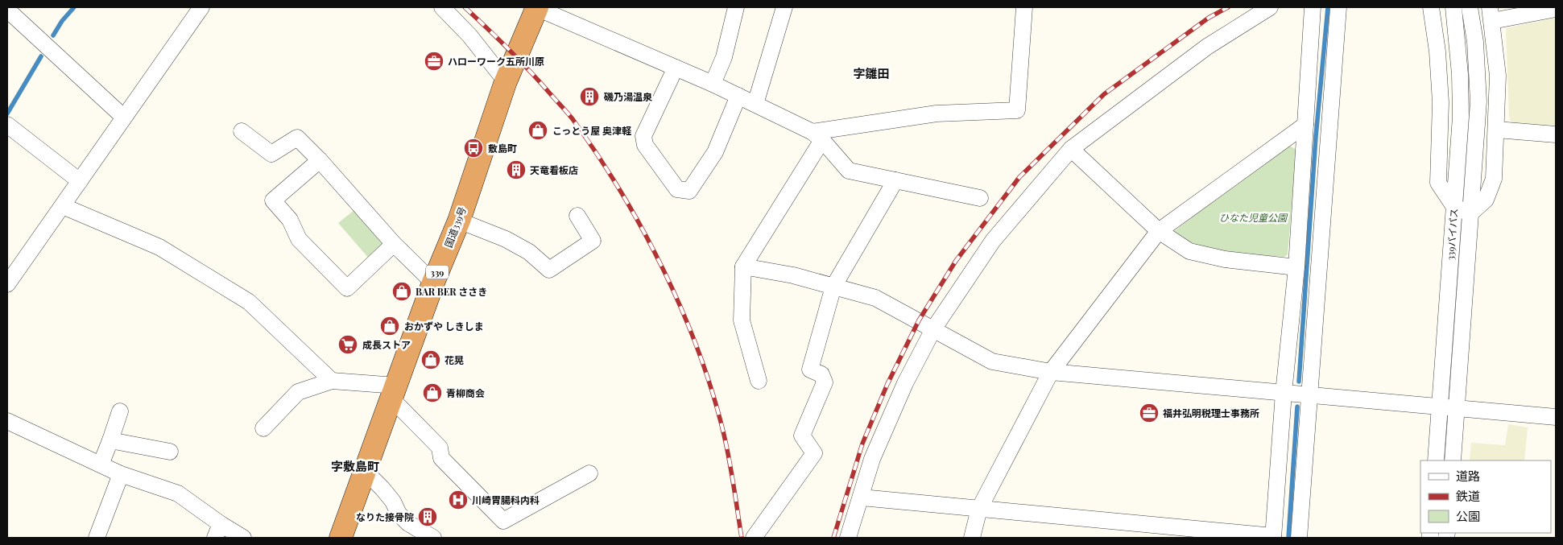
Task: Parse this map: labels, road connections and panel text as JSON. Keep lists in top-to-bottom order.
{
  "streets": {
    "highway": ["国道339号", "339"],
    "street": ["339バイパス"]
  },
  "districts": ["字雛田", "字敷島町"],
  "parks": ["ひなた児童公園"],
  "places": {
    "office": ["ハローワーク五所川原", "福井弘明税理士事務所"],
    "building": ["磯乃湯温泉", "天竜看板店", "なりた接骨院"],
    "shop": [
      "こっとう屋 奥津軽",
      "BAR BER ささき",
      "おかずや しきしま",
      "花晃",
      "青柳商会"
    ],
    "bus stop": ["敷島町"],
    "supermarket": ["成長ストア"],
    "hospital": ["川崎胃腸科内科"]
  },
  "legend": ["道路", "鉄道", "公園"]
}
